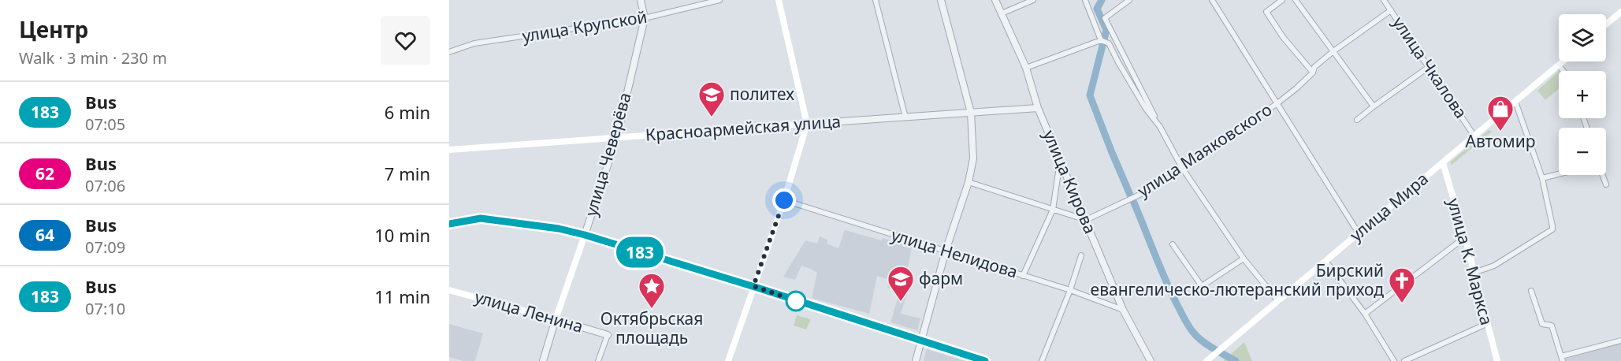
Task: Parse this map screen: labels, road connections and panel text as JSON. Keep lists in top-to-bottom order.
{
  "streets": {
    "main road": [
      "Красноармейская улица",
      "улица Чеверёва",
      "улица Мира",
      "улица К. Маркса",
      "улица Ленина"
    ],
    "street": [
      "улица Крупской",
      "улица Чкалова",
      "улица Маяковского",
      "улица Кирова",
      "улица Нелидова"
    ]
  },
  "crossings": [
    ["улица Крупской", "улица Чеверёва"],
    ["улица Чкалова", "улица Маяковского"],
    ["улица Чкалова", "улица Мира"],
    ["Красноармейская улица", "улица Чеверёва"],
    ["Красноармейская улица", "улица Кирова"],
    ["улица Маяковского", "улица Кирова"],
    ["улица Чеверёва", "улица Ленина"],
    ["улица Кирова", "улица Нелидова"],
    ["улица Мира", "улица К. Маркса"]
  ],
  "places": {
    "school or university": ["политех", "фарм"],
    "shop": ["Автомир"],
    "church": ["Бирский евангелическо-лютеранский приход"],
    "place": ["Октябрьская площадь"]
  },
  "lines": ["bus line 183"],
  "page": {
    "heading": ["Центр", "Walk · 3 min · 230 m"],
    "on_map": "183",
    "map_buttons": ["+", "−"],
    "list": [
      {
        "mark": "183",
        "name": "Bus",
        "note": "07:05",
        "value": "6 min"
      },
      {
        "mark": "62",
        "name": "Bus",
        "note": "07:06",
        "value": "7 min"
      },
      {
        "mark": "64",
        "name": "Bus",
        "note": "07:09",
        "value": "10 min"
      },
      {
        "mark": "183",
        "name": "Bus",
        "note": "07:10",
        "value": "11 min"
      }
    ]
  }
}
